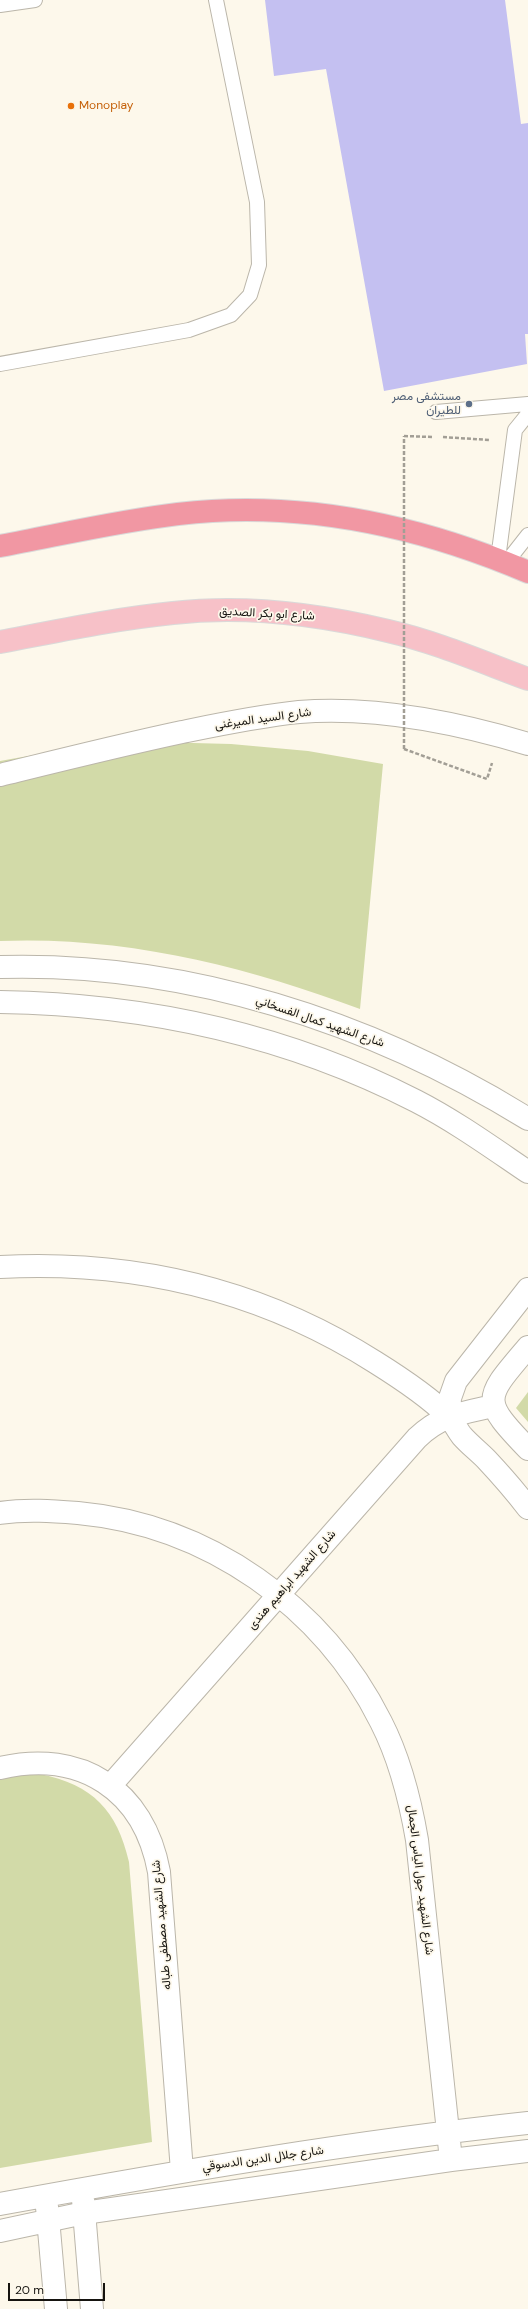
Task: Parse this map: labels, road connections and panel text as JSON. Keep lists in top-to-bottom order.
{
  "streets": {
    "main road": ["شارع ابو بكر الصديق"],
    "street": [
      "شارع السيد الميرغنى",
      "شارع الشهيد كمال الفسخاني",
      "شارع الشهيد ابراهيم هندى",
      "شارع الشهيد جول الياس الجمال",
      "شارع الشهيد مصطفى طباله",
      "شارع جلال الدين الدسوقي"
    ]
  },
  "crossings": [
    ["شارع الشهيد ابراهيم هندى", "شارع الشهيد جول الياس الجمال"],
    ["شارع الشهيد ابراهيم هندى", "شارع الشهيد مصطفى طباله"],
    ["شارع الشهيد جول الياس الجمال", "شارع جلال الدين الدسوقي"],
    ["شارع الشهيد مصطفى طباله", "شارع جلال الدين الدسوقي"]
  ],
  "places": ["Monoplay", "مستشفى مصر للطيران"],
  "scale_bar": "20 m"
}
